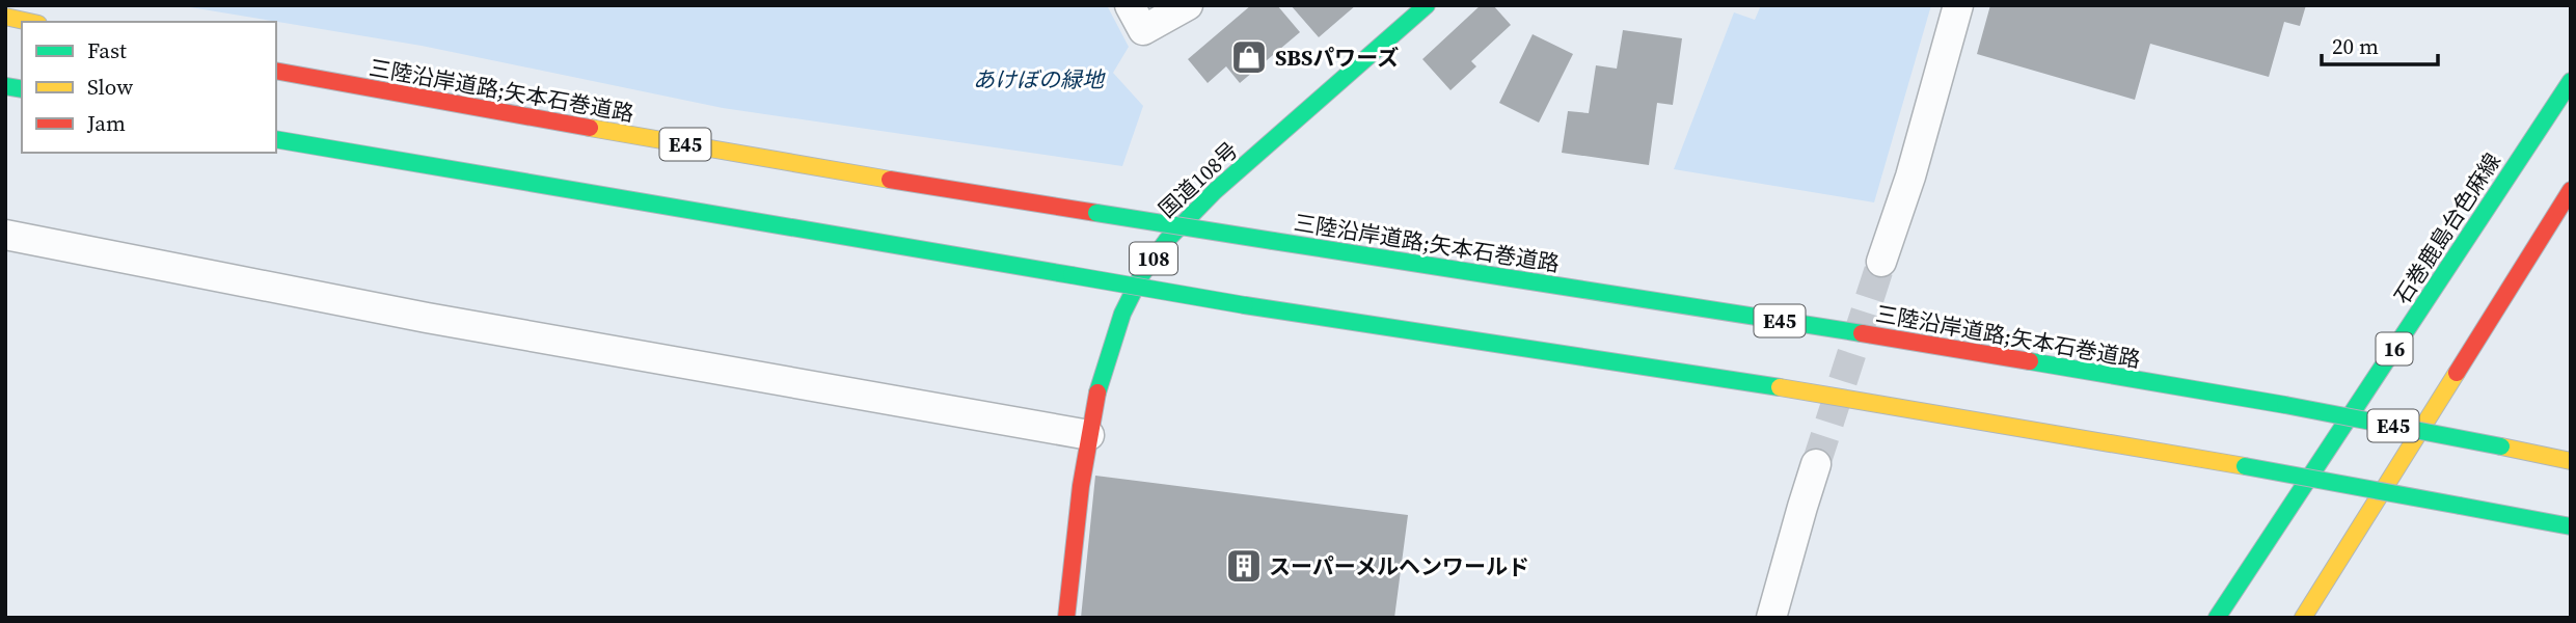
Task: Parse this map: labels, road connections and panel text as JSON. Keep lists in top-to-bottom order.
{
  "streets": {
    "main road": [
      "三陸沿岸道路;矢本石巻道路",
      "E45",
      "国道108号",
      "石巻鹿島台色麻線",
      "108",
      "16"
    ]
  },
  "parks": ["あけぼの緑地"],
  "places": {
    "shop": ["SBSパワーズ"],
    "building": ["スーパーメルヘンワールド"]
  },
  "legend": ["Fast", "Slow", "Jam"],
  "scale_bar": "20 m"
}
